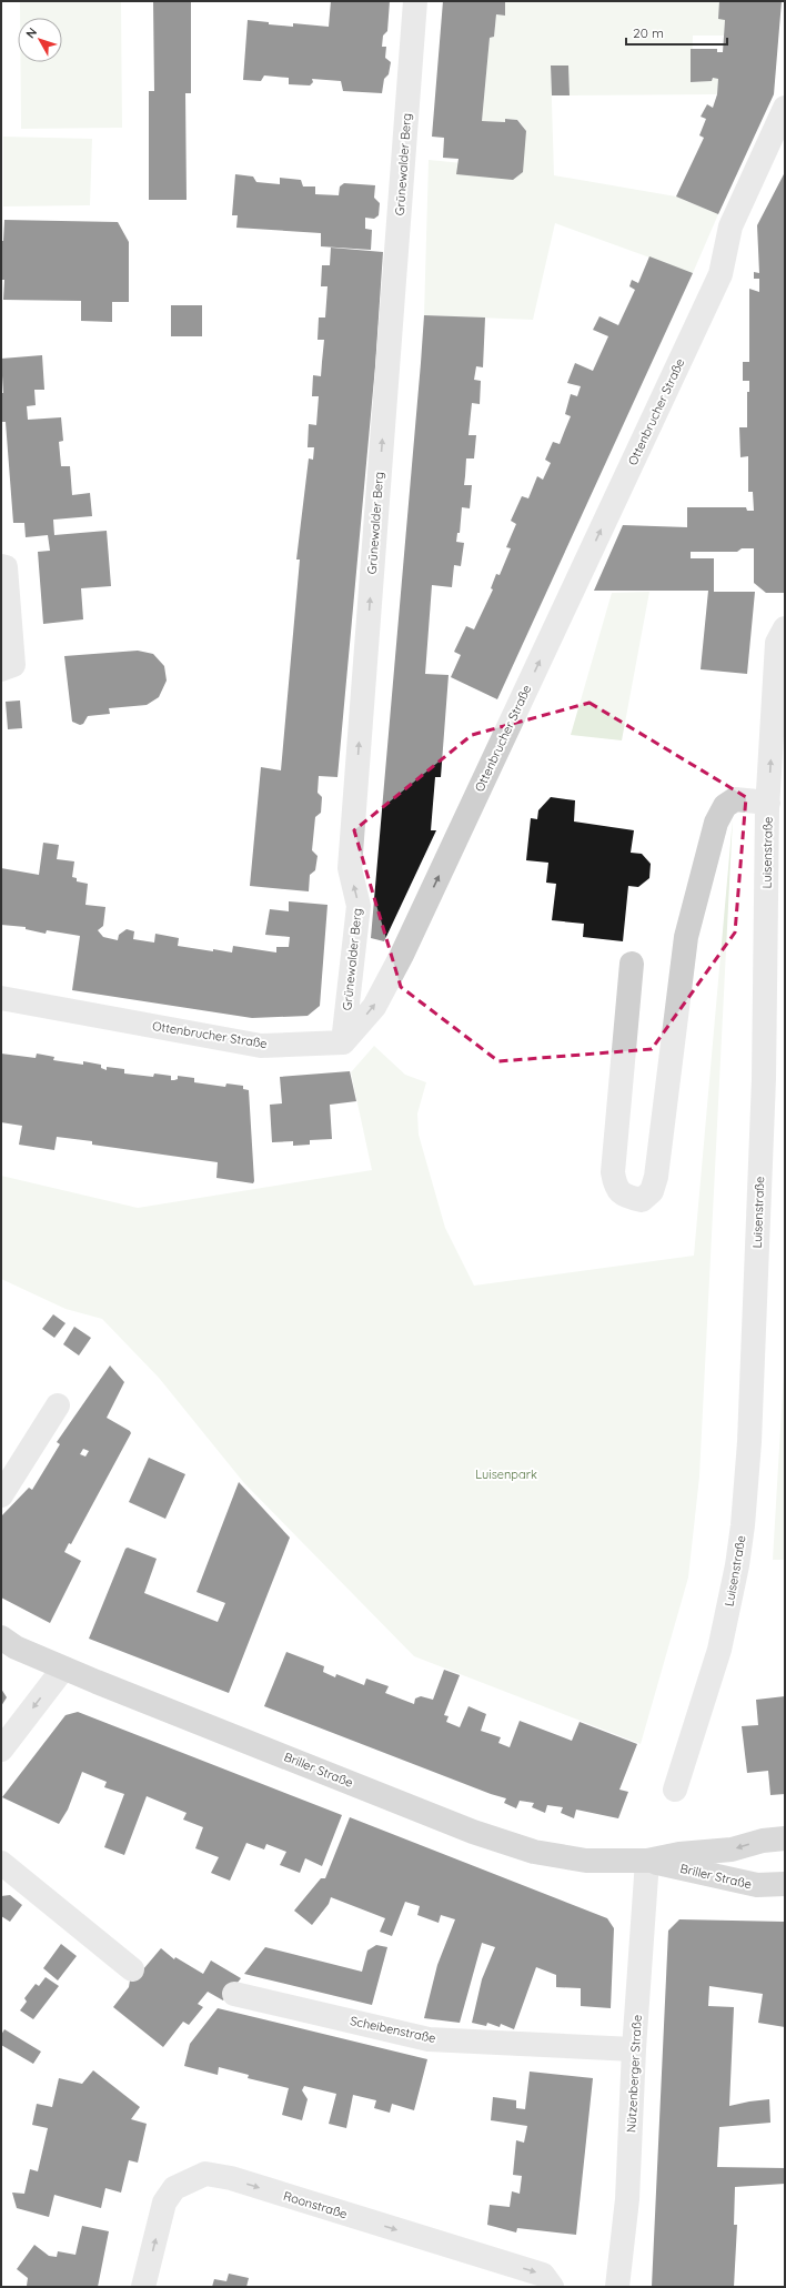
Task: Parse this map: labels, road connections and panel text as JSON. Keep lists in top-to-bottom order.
{
  "streets": {
    "main road": ["Briller Straße"],
    "street": [
      "Grünewalder Berg",
      "Ottenbrucher Straße",
      "Luisenstraße",
      "Scheibenstraße",
      "Nützenberger Straße",
      "Roonstraße"
    ]
  },
  "crossings": [
    ["Grünewalder Berg", "Ottenbrucher Straße"],
    ["Briller Straße", "Nützenberger Straße"],
    ["Scheibenstraße", "Nützenberger Straße"]
  ],
  "one_way": ["Grünewalder Berg", "Ottenbrucher Straße", "Roonstraße"],
  "parks": ["Luisenpark"],
  "scale_bar": "20 m",
  "north": "top left"
}
